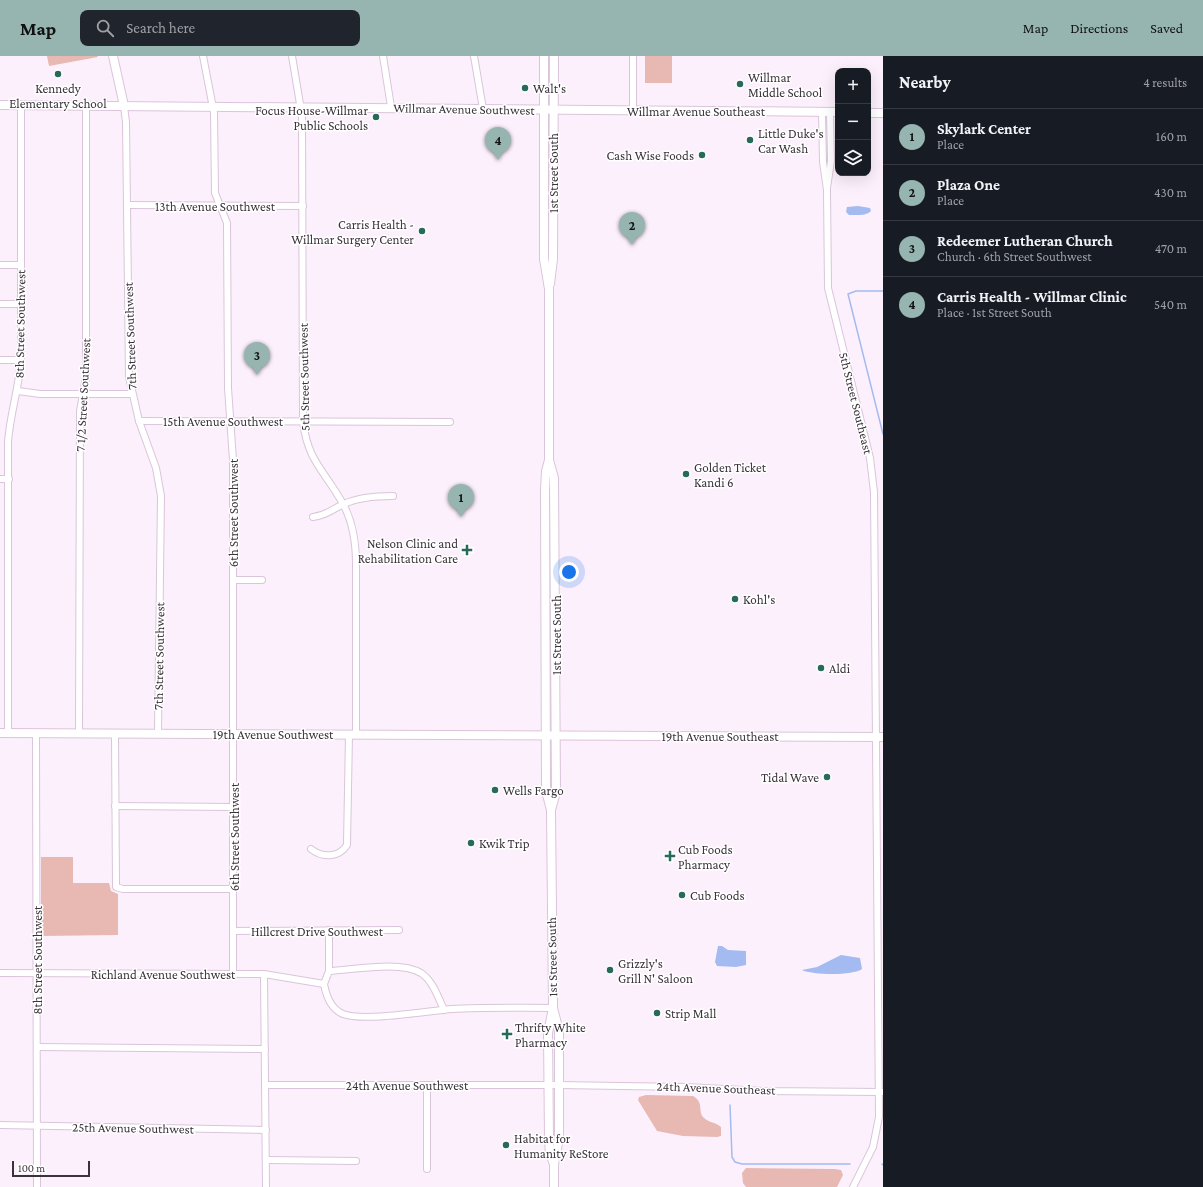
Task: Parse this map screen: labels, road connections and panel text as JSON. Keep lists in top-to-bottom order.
{
  "streets": {
    "main road": [
      "Willmar Avenue Southwest",
      "Willmar Avenue Southeast",
      "1st Street South",
      "7th Street Southwest",
      "19th Avenue Southwest",
      "19th Avenue Southeast"
    ],
    "street": [
      "13th Avenue Southwest",
      "8th Street Southwest",
      "5th Street Southwest",
      "7 1/2 Street Southwest",
      "5th Street Southeast",
      "15th Avenue Southwest",
      "6th Street Southwest",
      "Hillcrest Drive Southwest",
      "Richland Avenue Southwest",
      "24th Avenue Southwest",
      "24th Avenue Southeast",
      "25th Avenue Southwest"
    ]
  },
  "crossings": [
    ["Willmar Avenue Southwest", "Willmar Avenue Southeast"],
    ["Willmar Avenue Southwest", "1st Street South"],
    ["Willmar Avenue Southwest", "8th Street Southwest"],
    ["Willmar Avenue Southwest", "7th Street Southwest"],
    ["Willmar Avenue Southwest", "5th Street Southwest"],
    ["Willmar Avenue Southwest", "7 1/2 Street Southwest"],
    ["Willmar Avenue Southwest", "6th Street Southwest"],
    ["Willmar Avenue Southeast", "1st Street South"],
    ["Willmar Avenue Southeast", "5th Street Southeast"],
    ["1st Street South", "19th Avenue Southwest"],
    ["1st Street South", "19th Avenue Southeast"],
    ["1st Street South", "24th Avenue Southwest"],
    ["1st Street South", "24th Avenue Southeast"],
    ["13th Avenue Southwest", "7th Street Southwest"],
    ["13th Avenue Southwest", "5th Street Southwest"],
    ["13th Avenue Southwest", "6th Street Southwest"],
    ["8th Street Southwest", "19th Avenue Southwest"],
    ["8th Street Southwest", "Richland Avenue Southwest"],
    ["8th Street Southwest", "25th Avenue Southwest"],
    ["7th Street Southwest", "15th Avenue Southwest"],
    ["7th Street Southwest", "19th Avenue Southwest"],
    ["5th Street Southwest", "15th Avenue Southwest"],
    ["5th Street Southwest", "19th Avenue Southwest"],
    ["7 1/2 Street Southwest", "19th Avenue Southwest"],
    ["5th Street Southeast", "19th Avenue Southeast"],
    ["5th Street Southeast", "24th Avenue Southeast"],
    ["15th Avenue Southwest", "6th Street Southwest"],
    ["6th Street Southwest", "19th Avenue Southwest"],
    ["6th Street Southwest", "Hillcrest Drive Southwest"],
    ["6th Street Southwest", "Richland Avenue Southwest"],
    ["19th Avenue Southwest", "19th Avenue Southeast"],
    ["24th Avenue Southwest", "24th Avenue Southeast"]
  ],
  "places": {
    "other": [
      "Kennedy Elementary School",
      "Willmar Middle School",
      "Walt's",
      "Focus House-Willmar Public Schools",
      "Little Duke's Car Wash",
      "Cash Wise Foods",
      "Carris Health - Willmar Surgery Center",
      "Golden Ticket Kandi 6",
      "Kohl's",
      "Aldi",
      "Tidal Wave",
      "Wells Fargo",
      "Kwik Trip",
      "Cub Foods",
      "Grizzly's Grill N' Saloon",
      "Strip Mall",
      "Habitat for Humanity ReStore"
    ],
    "health": ["Nelson Clinic and Rehabilitation Care", "Cub Foods Pharmacy", "Thrifty White Pharmacy"]
  },
  "scale_bar": "100 m",
  "page": {
    "header": "Map",
    "search": "Search here",
    "nav": ["Map", "Directions", "Saved"],
    "heading": ["Nearby", "4 results"],
    "map_buttons": ["+", "−"],
    "list": [
      {
        "mark": "1",
        "name": "Skylark Center",
        "note": "Place",
        "value": "160 m"
      },
      {
        "mark": "2",
        "name": "Plaza One",
        "note": "Place",
        "value": "430 m"
      },
      {
        "mark": "3",
        "name": "Redeemer Lutheran Church",
        "note": "Church · 6th Street Southwest",
        "value": "470 m"
      },
      {
        "mark": "4",
        "name": "Carris Health - Willmar Clinic",
        "note": "Place · 1st Street South",
        "value": "540 m"
      }
    ],
    "pins": [
      "4",
      "2",
      "3",
      "1"
    ],
    "scale": "100 m"
  }
}
